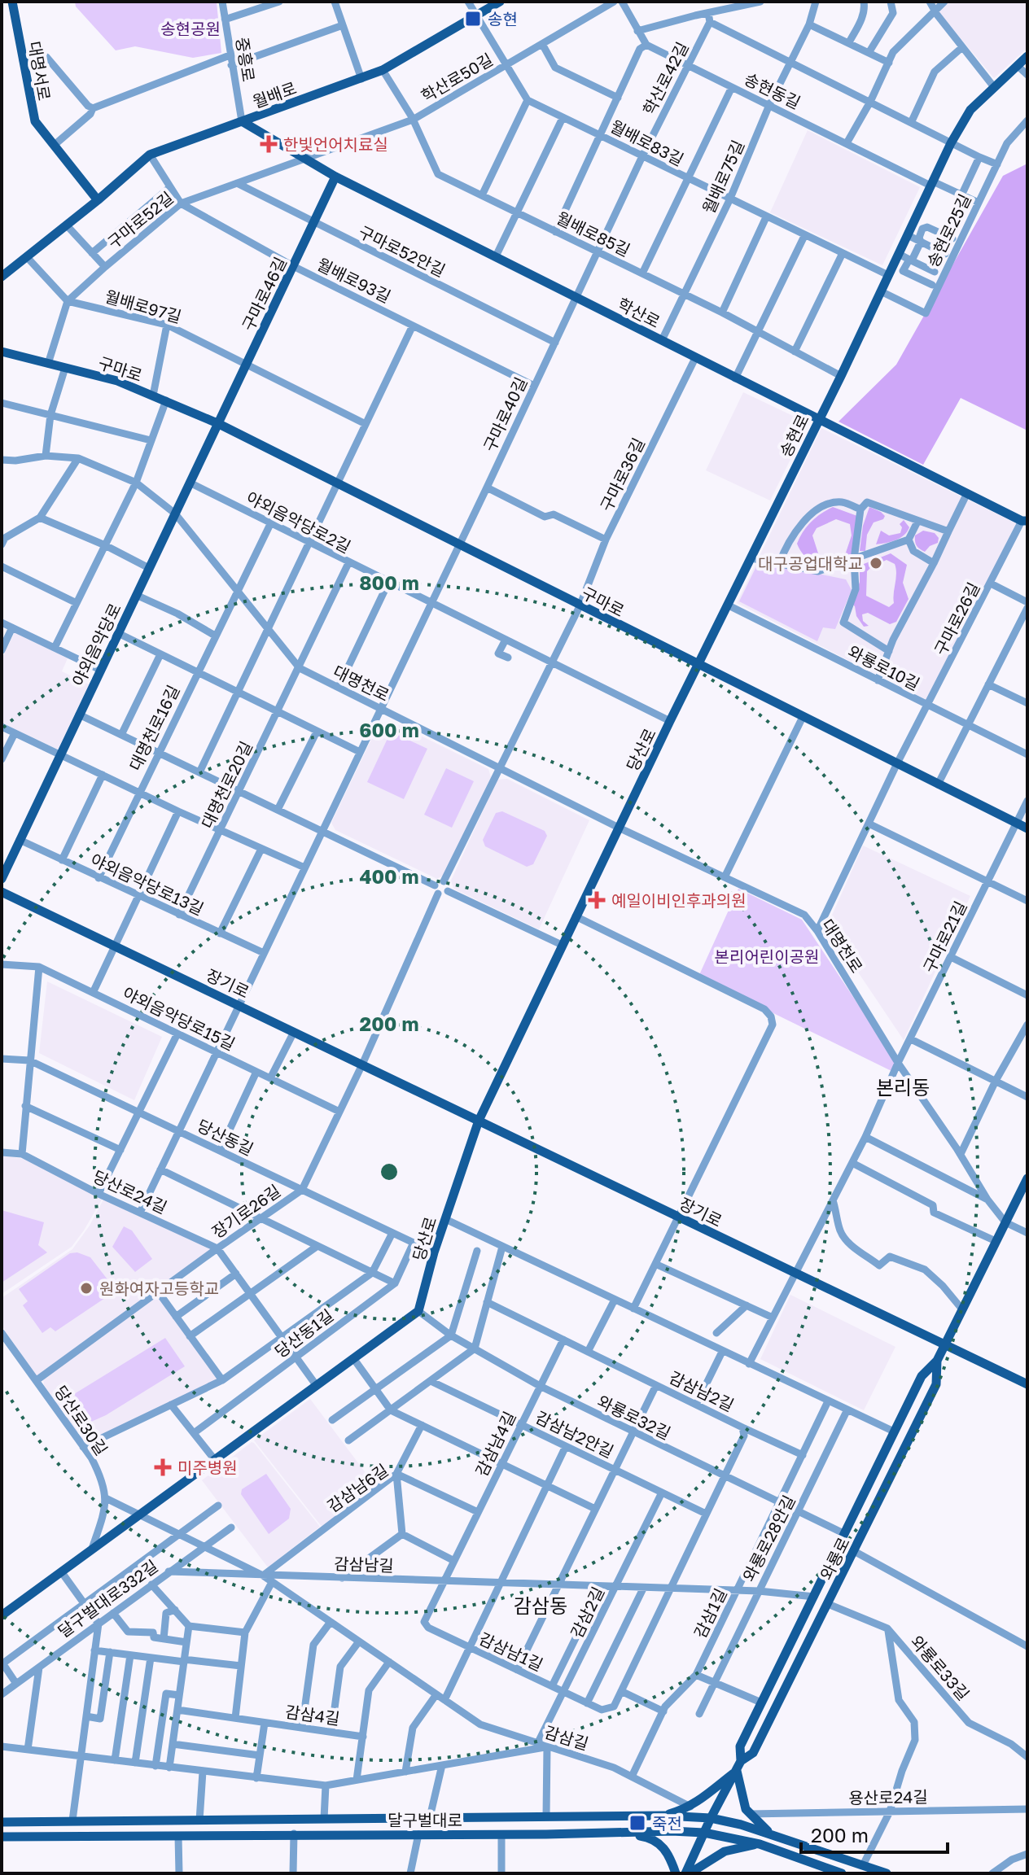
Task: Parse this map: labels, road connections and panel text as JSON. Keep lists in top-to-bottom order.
{
  "streets": {
    "main road": [
      "대명서로",
      "월배로",
      "구마로46길",
      "학산로",
      "구마로",
      "송현로",
      "야외음악당로",
      "당산로",
      "장기로",
      "와룡로",
      "달구벌대로"
    ],
    "street": [
      "중흥로",
      "학산로50길",
      "학산로42길",
      "송현동길",
      "월배로83길",
      "월배로75길",
      "구마로52길",
      "송현로25길",
      "월배로85길",
      "구마로52안길",
      "월배로93길",
      "월배로97길",
      "구마로40길",
      "구마로36길",
      "야외음악당로2길",
      "구마로26길",
      "와룡로10길",
      "대명천로",
      "대명천로16길",
      "대명천로20길",
      "야외음악당로13길",
      "구마로21길",
      "야외음악당로15길",
      "당산동길",
      "당산로24길",
      "장기로26길",
      "당산동1길",
      "감삼남2길",
      "와룡로32길",
      "당산로30길",
      "감삼남2안길",
      "감삼남4길",
      "감삼남6길",
      "와룡로28안길",
      "감삼남길",
      "달구벌대로332길",
      "감삼2길",
      "감삼1길",
      "감삼남1길",
      "와룡로33길",
      "감삼4길",
      "감삼길",
      "용산로24길"
    ]
  },
  "crossings": [
    ["중흥로", "월배로"],
    ["중흥로", "학산로"],
    ["대명서로", "월배로"],
    ["학산로50길", "구마로52길"],
    ["학산로50길", "월배로85길"],
    ["학산로50길", "학산로"],
    ["학산로42길", "송현동길"],
    ["학산로42길", "월배로83길"],
    ["학산로42길", "월배로85길"],
    ["학산로42길", "학산로"],
    ["학산로42길", "구마로40길"],
    ["송현동길", "월배로75길"],
    ["송현동길", "송현로25길"],
    ["송현동길", "송현로"],
    ["월배로", "월배로85길"],
    ["월배로", "월배로93길"],
    ["월배로", "학산로"],
    ["월배로83길", "월배로75길"],
    ["월배로83길", "송현로"],
    ["월배로75길", "월배로85길"],
    ["월배로75길", "학산로"],
    ["구마로52길", "구마로52안길"],
    ["구마로52길", "월배로93길"],
    ["구마로52길", "월배로97길"],
    ["구마로52길", "학산로"],
    ["송현로25길", "송현로"],
    ["월배로85길", "송현로"],
    ["구마로52안길", "구마로46길"],
    ["구마로52안길", "구마로40길"],
    ["월배로93길", "구마로46길"],
    ["월배로93길", "구마로40길"],
    ["구마로46길", "월배로97길"],
    ["구마로46길", "학산로"],
    ["구마로46길", "구마로"],
    ["구마로46길", "야외음악당로"],
    ["학산로", "구마로40길"],
    ["학산로", "송현로"],
    ["학산로", "구마로36길"],
    ["학산로", "구마로26길"],
    ["구마로", "구마로40길"],
    ["구마로", "송현로"],
    ["구마로", "구마로36길"],
    ["구마로", "구마로26길"],
    ["구마로", "야외음악당로"],
    ["구마로", "당산로"],
    ["구마로", "구마로21길"],
    ["구마로40길", "야외음악당로2길"],
    ["구마로40길", "대명천로"],
    ["구마로40길", "야외음악당로13길"],
    ["구마로40길", "장기로"],
    ["구마로40길", "야외음악당로15길"],
    ["구마로40길", "당산동길"],
    ["구마로40길", "당산로24길"],
    ["송현로", "와룡로10길"],
    ["송현로", "당산로"],
    ["구마로36길", "야외음악당로2길"],
    ["구마로36길", "대명천로"],
    ["야외음악당로2길", "야외음악당로"],
    ["야외음악당로2길", "당산로"],
    ["야외음악당로2길", "대명천로20길"],
    ["구마로26길", "와룡로10길"],
    ["구마로26길", "대명천로"],
    ["야외음악당로", "대명천로"],
    ["야외음악당로", "야외음악당로13길"],
    ["대명천로", "대명천로16길"],
    ["대명천로", "당산로"],
    ["대명천로", "대명천로20길"],
    ["대명천로", "구마로21길"],
    ["대명천로", "와룡로"],
    ["대명천로16길", "야외음악당로13길"],
    ["당산로", "장기로"],
    ["당산로", "당산동길"],
    ["당산로", "와룡로32길"],
    ["대명천로20길", "야외음악당로13길"],
    ["구마로21길", "장기로"],
    ["장기로", "장기로26길"],
    ["장기로", "와룡로"],
    ["야외음악당로15길", "장기로26길"],
    ["당산동길", "장기로26길"],
    ["당산동길", "당산동1길"],
    ["당산로24길", "장기로26길"],
    ["당산로24길", "당산동1길"],
    ["장기로26길", "당산로30길"],
    ["감삼남2길", "와룡로32길"],
    ["감삼남2길", "감삼남2안길"],
    ["감삼남2길", "감삼남4길"],
    ["감삼남2길", "감삼남길"],
    ["감삼남2길", "감삼남1길"],
    ["와룡로32길", "감삼남4길"],
    ["와룡로32길", "와룡로28안길"],
    ["와룡로32길", "와룡로"],
    ["와룡로32길", "감삼1길"],
    ["감삼남2안길", "감삼남4길"],
    ["감삼남2안길", "감삼2길"],
    ["감삼남4길", "감삼남6길"],
    ["감삼남4길", "감삼남길"],
    ["감삼남4길", "감삼남1길"],
    ["감삼남6길", "감삼남길"],
    ["감삼남6길", "감삼길"],
    ["와룡로28안길", "감삼남길"],
    ["와룡로", "감삼남길"],
    ["와룡로", "와룡로33길"],
    ["와룡로", "달구벌대로"],
    ["감삼남길", "달구벌대로332길"],
    ["감삼남길", "감삼2길"],
    ["감삼남길", "감삼1길"],
    ["감삼남길", "감삼남1길"],
    ["감삼남길", "감삼길"],
    ["달구벌대로332길", "감삼길"],
    ["감삼2길", "감삼남1길"],
    ["감삼2길", "감삼길"],
    ["감삼1길", "감삼길"]
  ],
  "districts": ["본리동", "감삼동"],
  "parks": ["송현공원", "본리어린이공원"],
  "places": {
    "transit": ["송현", "죽전"],
    "health": ["한빛언어치료실", "예일이비인후과의원", "미주병원"],
    "other": ["대구공업대학교", "원화여자고등학교"]
  },
  "scale_bar": "200 m",
  "rings": [
    "800 m",
    "600 m",
    "400 m",
    "200 m"
  ]
}
